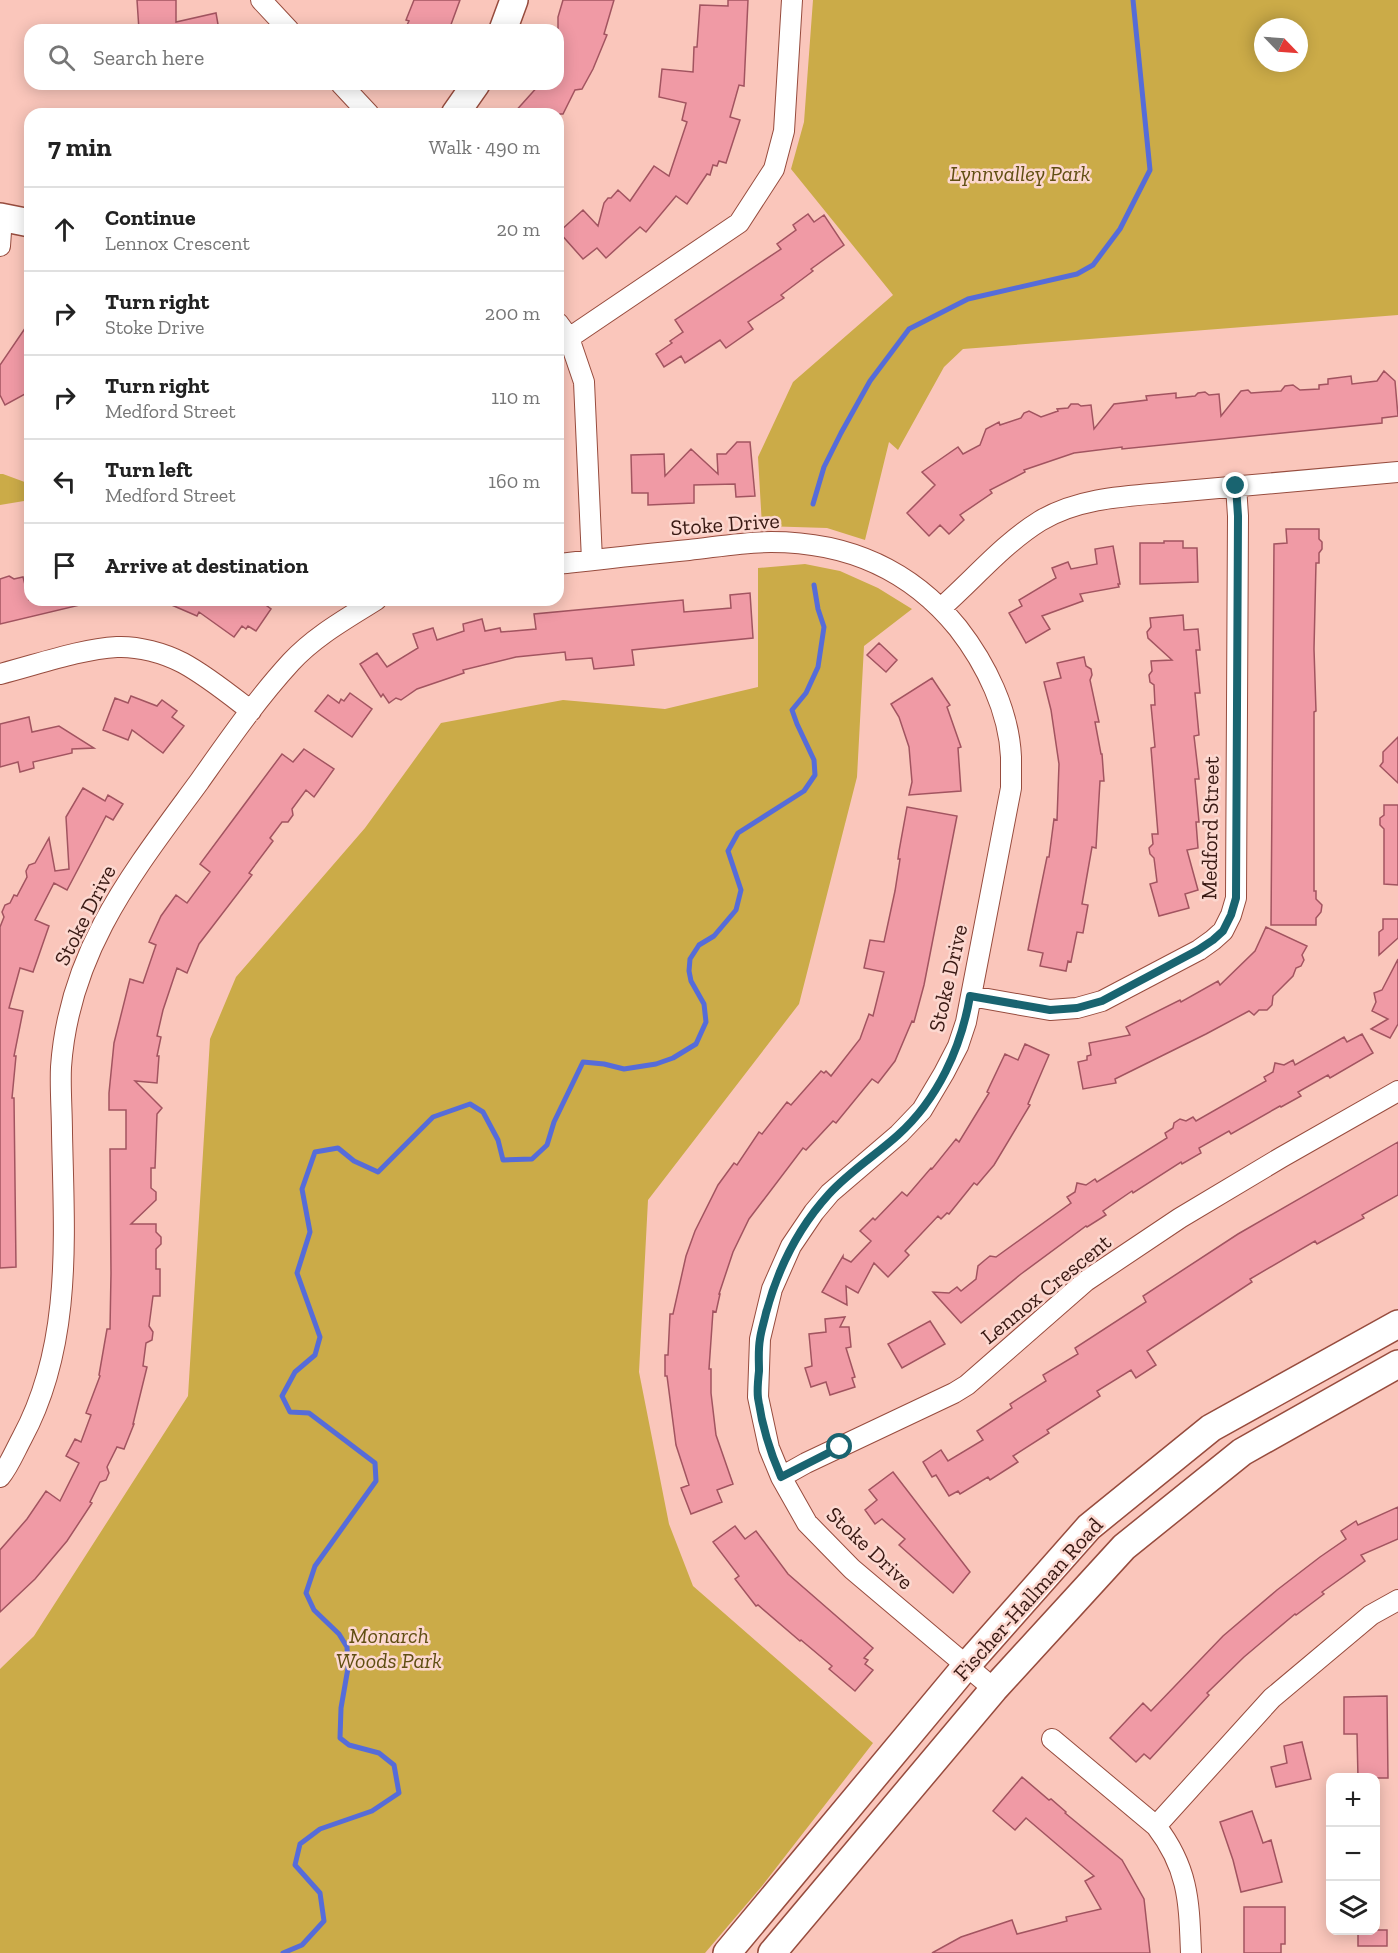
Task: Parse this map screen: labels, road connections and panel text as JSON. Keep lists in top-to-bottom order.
{
  "streets": {
    "main road": ["Fischer-Hallman Road"],
    "street": ["Stoke Drive", "Medford Street", "Lennox Crescent"]
  },
  "crossings": [
    ["Stoke Drive", "Medford Street"],
    ["Stoke Drive", "Lennox Crescent"],
    ["Stoke Drive", "Fischer-Hallman Road"]
  ],
  "parks": ["Lynnvalley Park", "Monarch Woods Park"],
  "north": "bottom right",
  "page": {
    "search": "Search here",
    "heading": ["7 min", "Walk · 490 m"],
    "list": [
      ["Continue", "Lennox Crescent", "20 m"],
      ["Turn right", "Stoke Drive", "200 m"],
      ["Turn right", "Medford Street", "110 m"],
      ["Turn left", "Medford Street", "160 m"],
      "Arrive at destination"
    ],
    "map_buttons": ["+", "−"]
  }
}
